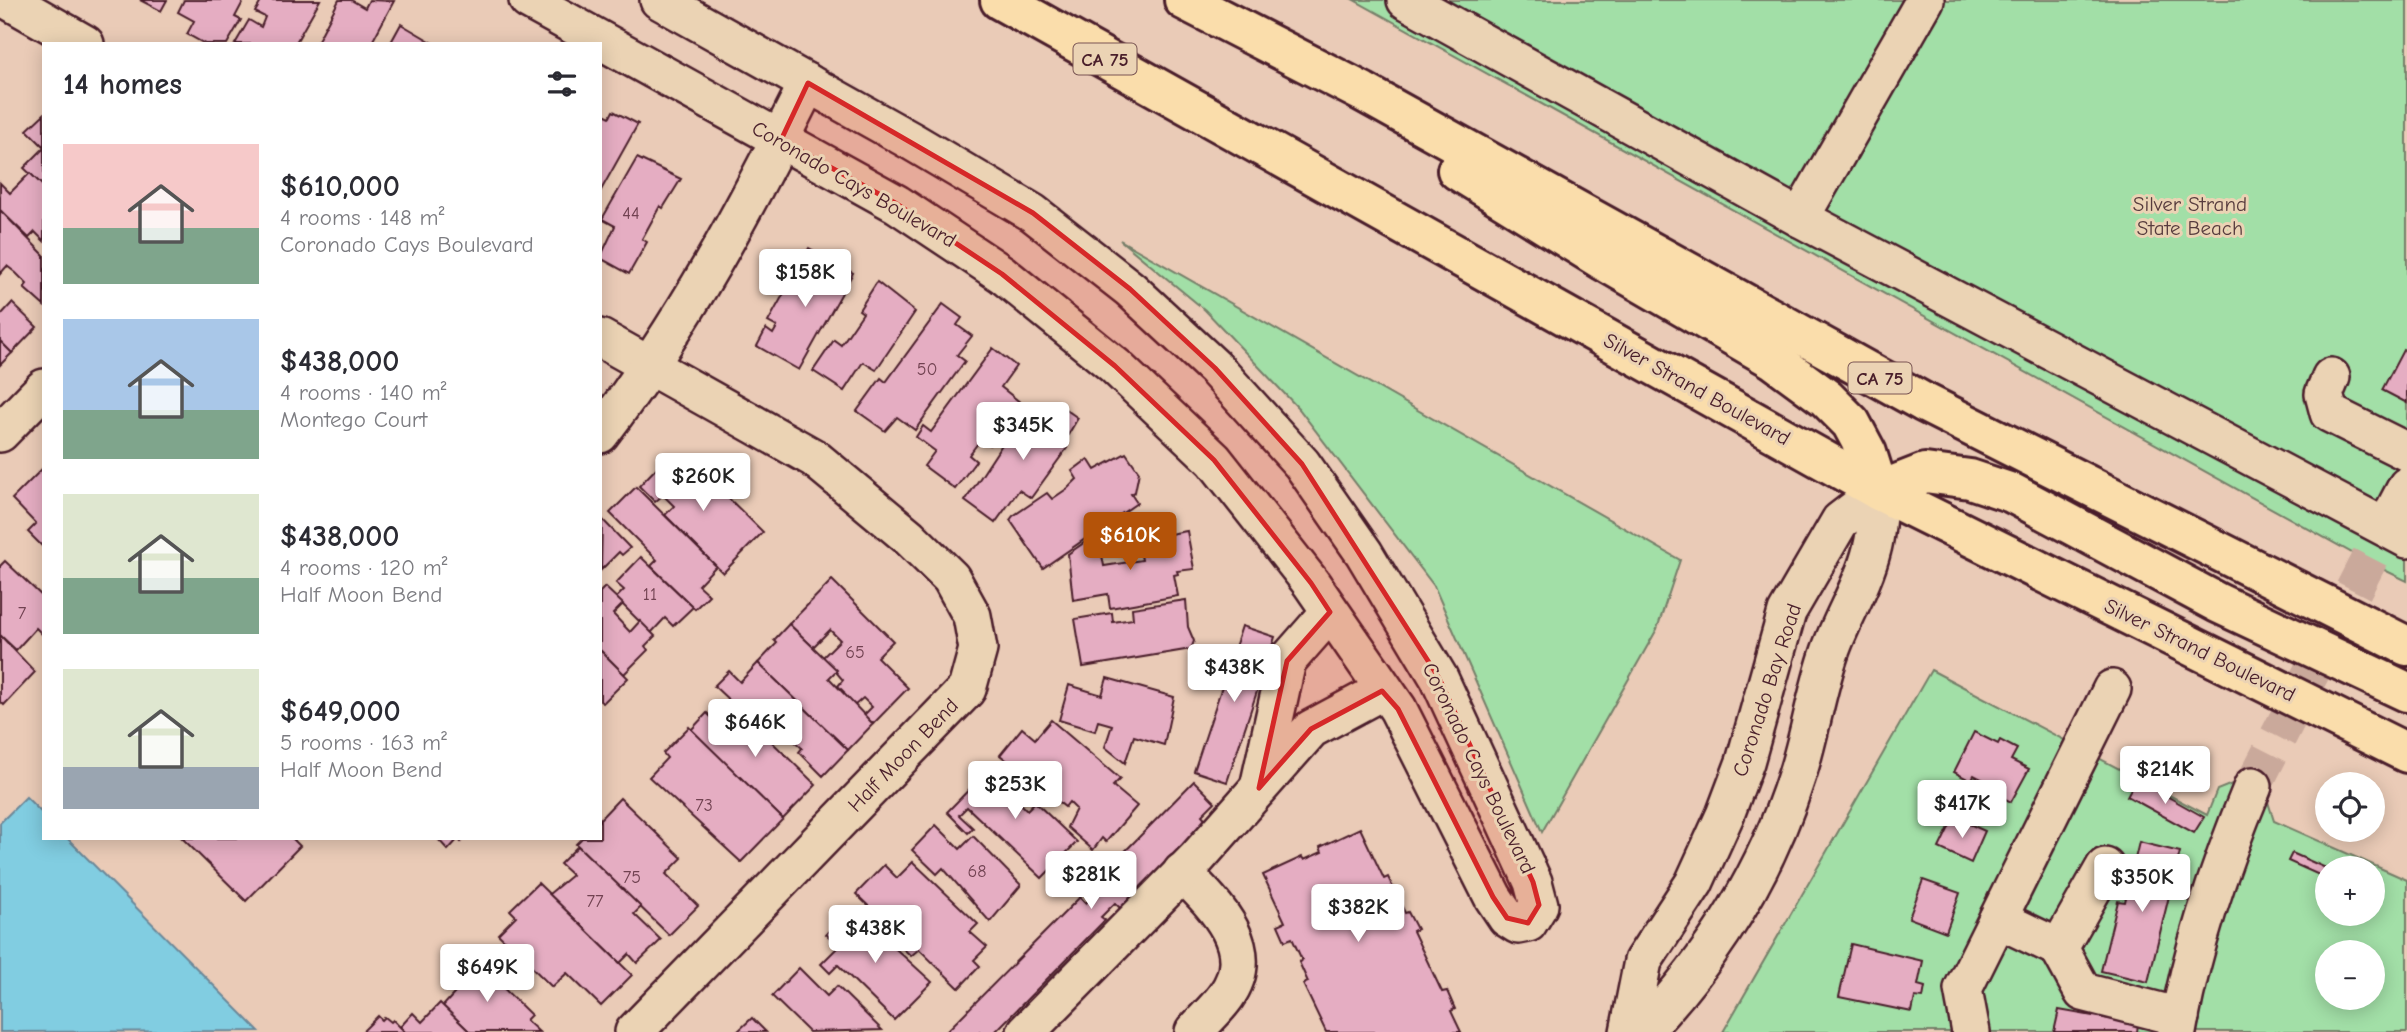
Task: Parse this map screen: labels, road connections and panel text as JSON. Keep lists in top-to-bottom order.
{
  "streets": {
    "highway": ["CA 75", "Silver Strand Boulevard"],
    "street": ["Coronado Cays Boulevard", "Coronado Bay Road", "Half Moon Bend"]
  },
  "crossings": [
    ["Silver Strand Boulevard", "Coronado Bay Road"]
  ],
  "parks": ["Silver Strand State Beach"],
  "house_numbers": [
    "44",
    "50",
    "11",
    "7",
    "65",
    "73",
    "68",
    "75",
    "77"
  ],
  "page": {
    "heading": "14 homes",
    "list": [
      {
        "name": "$610,000",
        "note": "4 rooms · 148 m² · Coronado Cays Boulevard"
      },
      {
        "name": "$438,000",
        "note": "4 rooms · 140 m² · Montego Court"
      },
      {
        "name": "$438,000",
        "note": "4 rooms · 120 m² · Half Moon Bend"
      },
      {
        "name": "$649,000",
        "note": "5 rooms · 163 m² · Half Moon Bend"
      }
    ],
    "price": [
      "$158K",
      "$345K",
      "$260K",
      "$610K",
      "$438K",
      "$646K",
      "$214K",
      "$253K",
      "$417K",
      "$281K",
      "$350K",
      "$382K",
      "$438K",
      "$649K"
    ],
    "map_buttons": ["+", "−"]
  }
}
